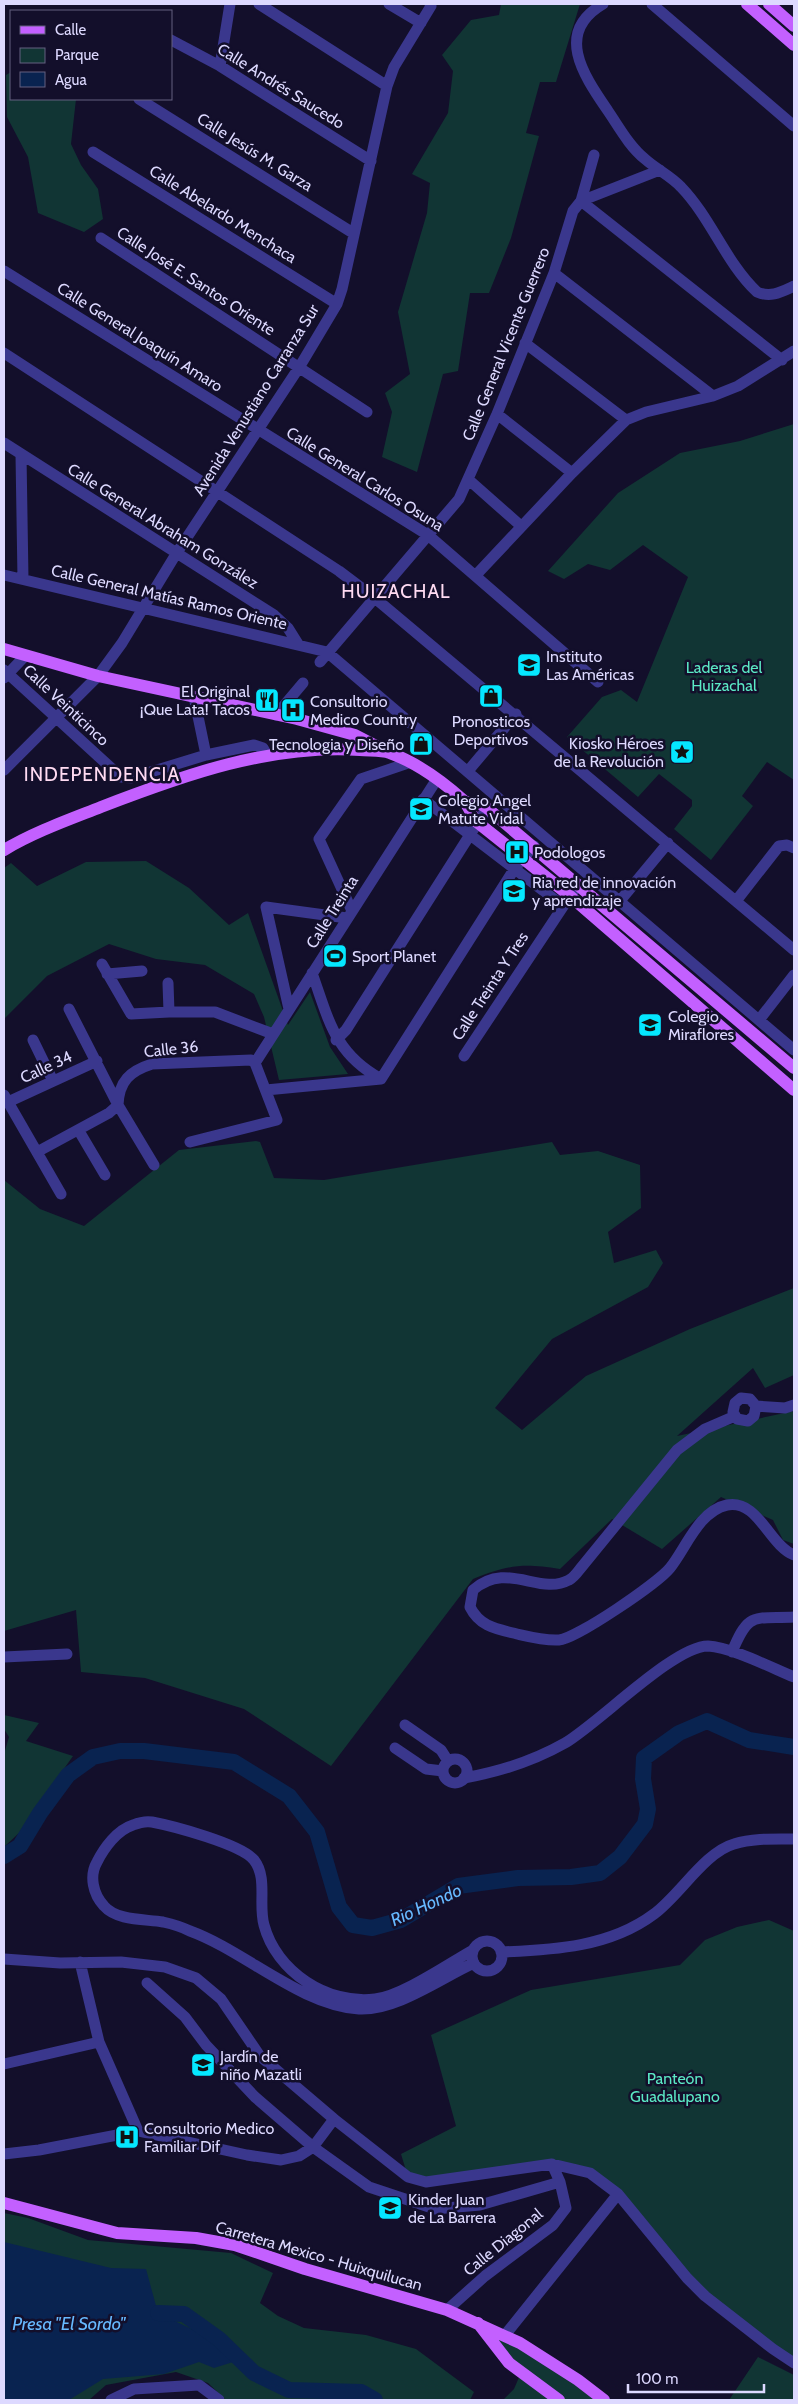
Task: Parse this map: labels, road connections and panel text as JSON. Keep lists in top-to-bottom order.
{
  "streets": {
    "main road": ["Carretera Mexico - Huixquilucan"],
    "street": [
      "Calle Andrés Saucedo",
      "Calle Jesús M. Garza",
      "Calle Abelardo Menchaca",
      "Calle José E. Santos Oriente",
      "Calle General Joaquín Amaro",
      "Calle General Vicente Guerrero",
      "Avenida Venustiano Carranza Sur",
      "Calle General Carlos Osuna",
      "Calle General Abraham González",
      "Calle General Matías Ramos Oriente",
      "Calle Veinticinco",
      "Calle Treinta",
      "Calle Treinta Y Tres",
      "Calle 36",
      "Calle 34",
      "Calle Diagonal"
    ]
  },
  "crossings": [
    ["Calle Andrés Saucedo", "Avenida Venustiano Carranza Sur"],
    ["Calle Jesús M. Garza", "Avenida Venustiano Carranza Sur"],
    ["Calle Abelardo Menchaca", "Avenida Venustiano Carranza Sur"],
    ["Calle José E. Santos Oriente", "Avenida Venustiano Carranza Sur"],
    ["Calle General Joaquín Amaro", "Avenida Venustiano Carranza Sur"],
    ["Calle General Joaquín Amaro", "Calle General Carlos Osuna"],
    ["Calle General Vicente Guerrero", "Calle General Carlos Osuna"],
    ["Calle General Vicente Guerrero", "Calle General Matías Ramos Oriente"],
    ["Avenida Venustiano Carranza Sur", "Calle General Carlos Osuna"],
    ["Avenida Venustiano Carranza Sur", "Calle General Abraham González"],
    ["Avenida Venustiano Carranza Sur", "Calle General Matías Ramos Oriente"],
    ["Avenida Venustiano Carranza Sur", "Calle Veinticinco"],
    ["Calle General Abraham González", "Calle General Matías Ramos Oriente"],
    ["Calle Treinta", "Calle 36"],
    ["Calle Diagonal", "Carretera Mexico - Huixquilucan"]
  ],
  "districts": ["HUIZACHAL", "INDEPENDENCIA"],
  "water": ["Rio Hondo", "Presa \"El Sordo\""],
  "parks": ["Laderas del Huizachal", "Panteón Guadalupano"],
  "places": {
    "school or university": [
      "Instituto Las Américas",
      "Colegio Angel Matute Vidal",
      "Ria red de innovación y aprendizaje",
      "Colegio Miraflores",
      "Jardín de niño Mazatli",
      "Kinder Juan de La Barrera"
    ],
    "shop": ["Pronosticos Deportivos", "Tecnologia y Diseño"],
    "restaurant": ["El Original ¡Que Lata! Tacos"],
    "hospital": ["Consultorio Medico Country", "Podologos", "Consultorio Medico Familiar Dif"],
    "place": ["Kiosko Héroes de la Revolución"],
    "sports": ["Sport Planet"]
  },
  "legend": ["Calle", "Parque", "Agua"],
  "scale_bar": "100 m"
}
